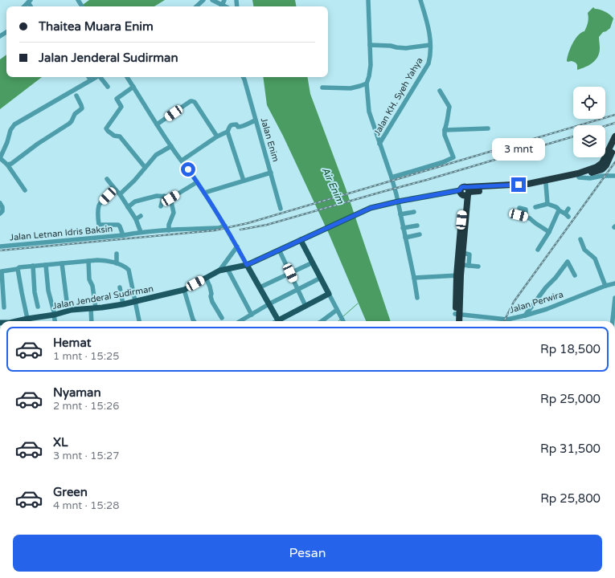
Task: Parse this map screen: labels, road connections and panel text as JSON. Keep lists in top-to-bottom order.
{
  "streets": {
    "highway": ["Jalan Jenderal Sudirman"],
    "street": [
      "Jalan KH. Syeh Yahya",
      "Jalan Enim",
      "Jalan Letnan Idris Baksin",
      "Jalan Perwira"
    ]
  },
  "water": ["Air Enim"],
  "page": {
    "banner": ["Thaitea Muara Enim", "Jalan Jenderal Sudirman"],
    "bubble": "3 mnt",
    "list": [
      {
        "name": "Hemat",
        "note": "1 mnt · 15:25",
        "value": "Rp 18,500"
      },
      {
        "name": "Nyaman",
        "note": "2 mnt · 15:26",
        "value": "Rp 25,000"
      },
      {
        "name": "XL",
        "note": "3 mnt · 15:27",
        "value": "Rp 31,500"
      },
      {
        "name": "Green",
        "note": "4 mnt · 15:28",
        "value": "Rp 25,800"
      }
    ],
    "buttons": "Pesan"
  }
}
